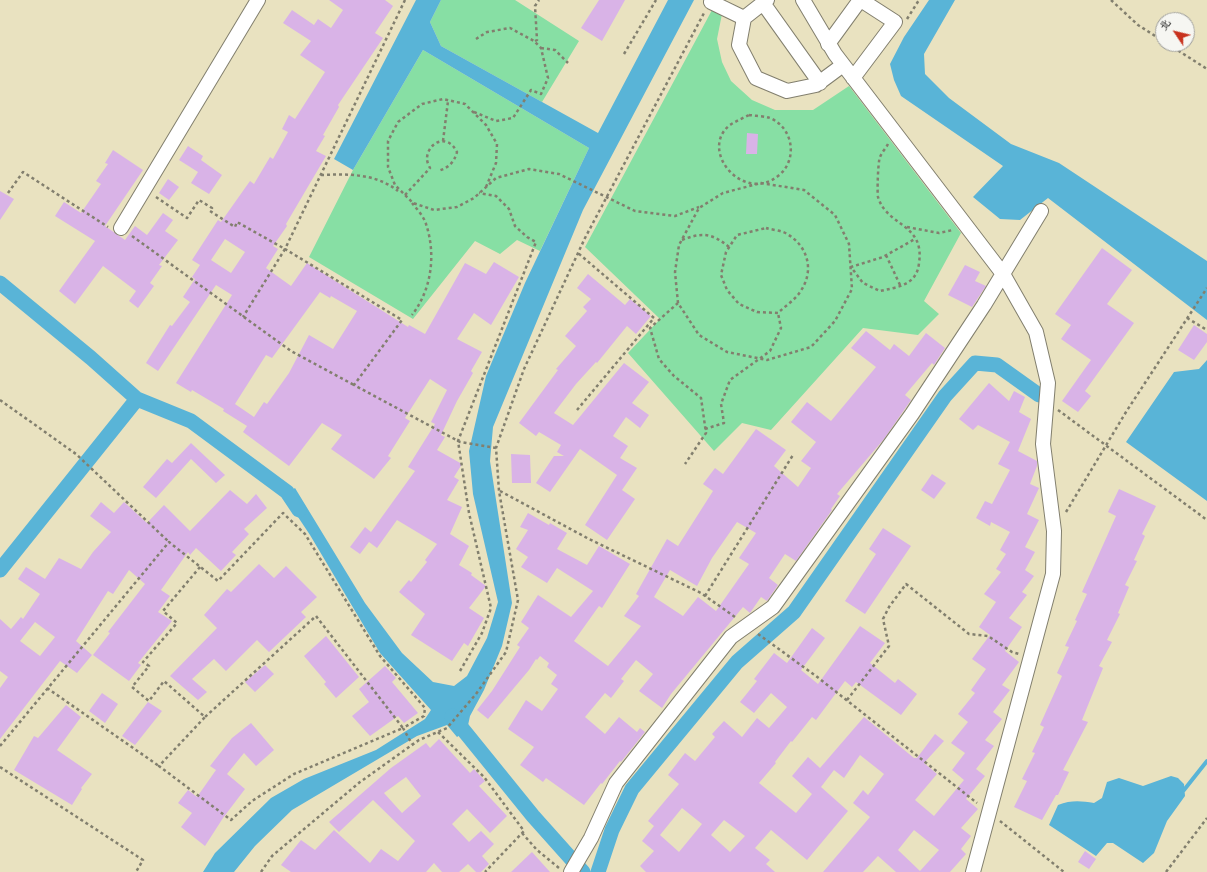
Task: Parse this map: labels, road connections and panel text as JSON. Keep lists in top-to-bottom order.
{
  "north": "top left"
}
